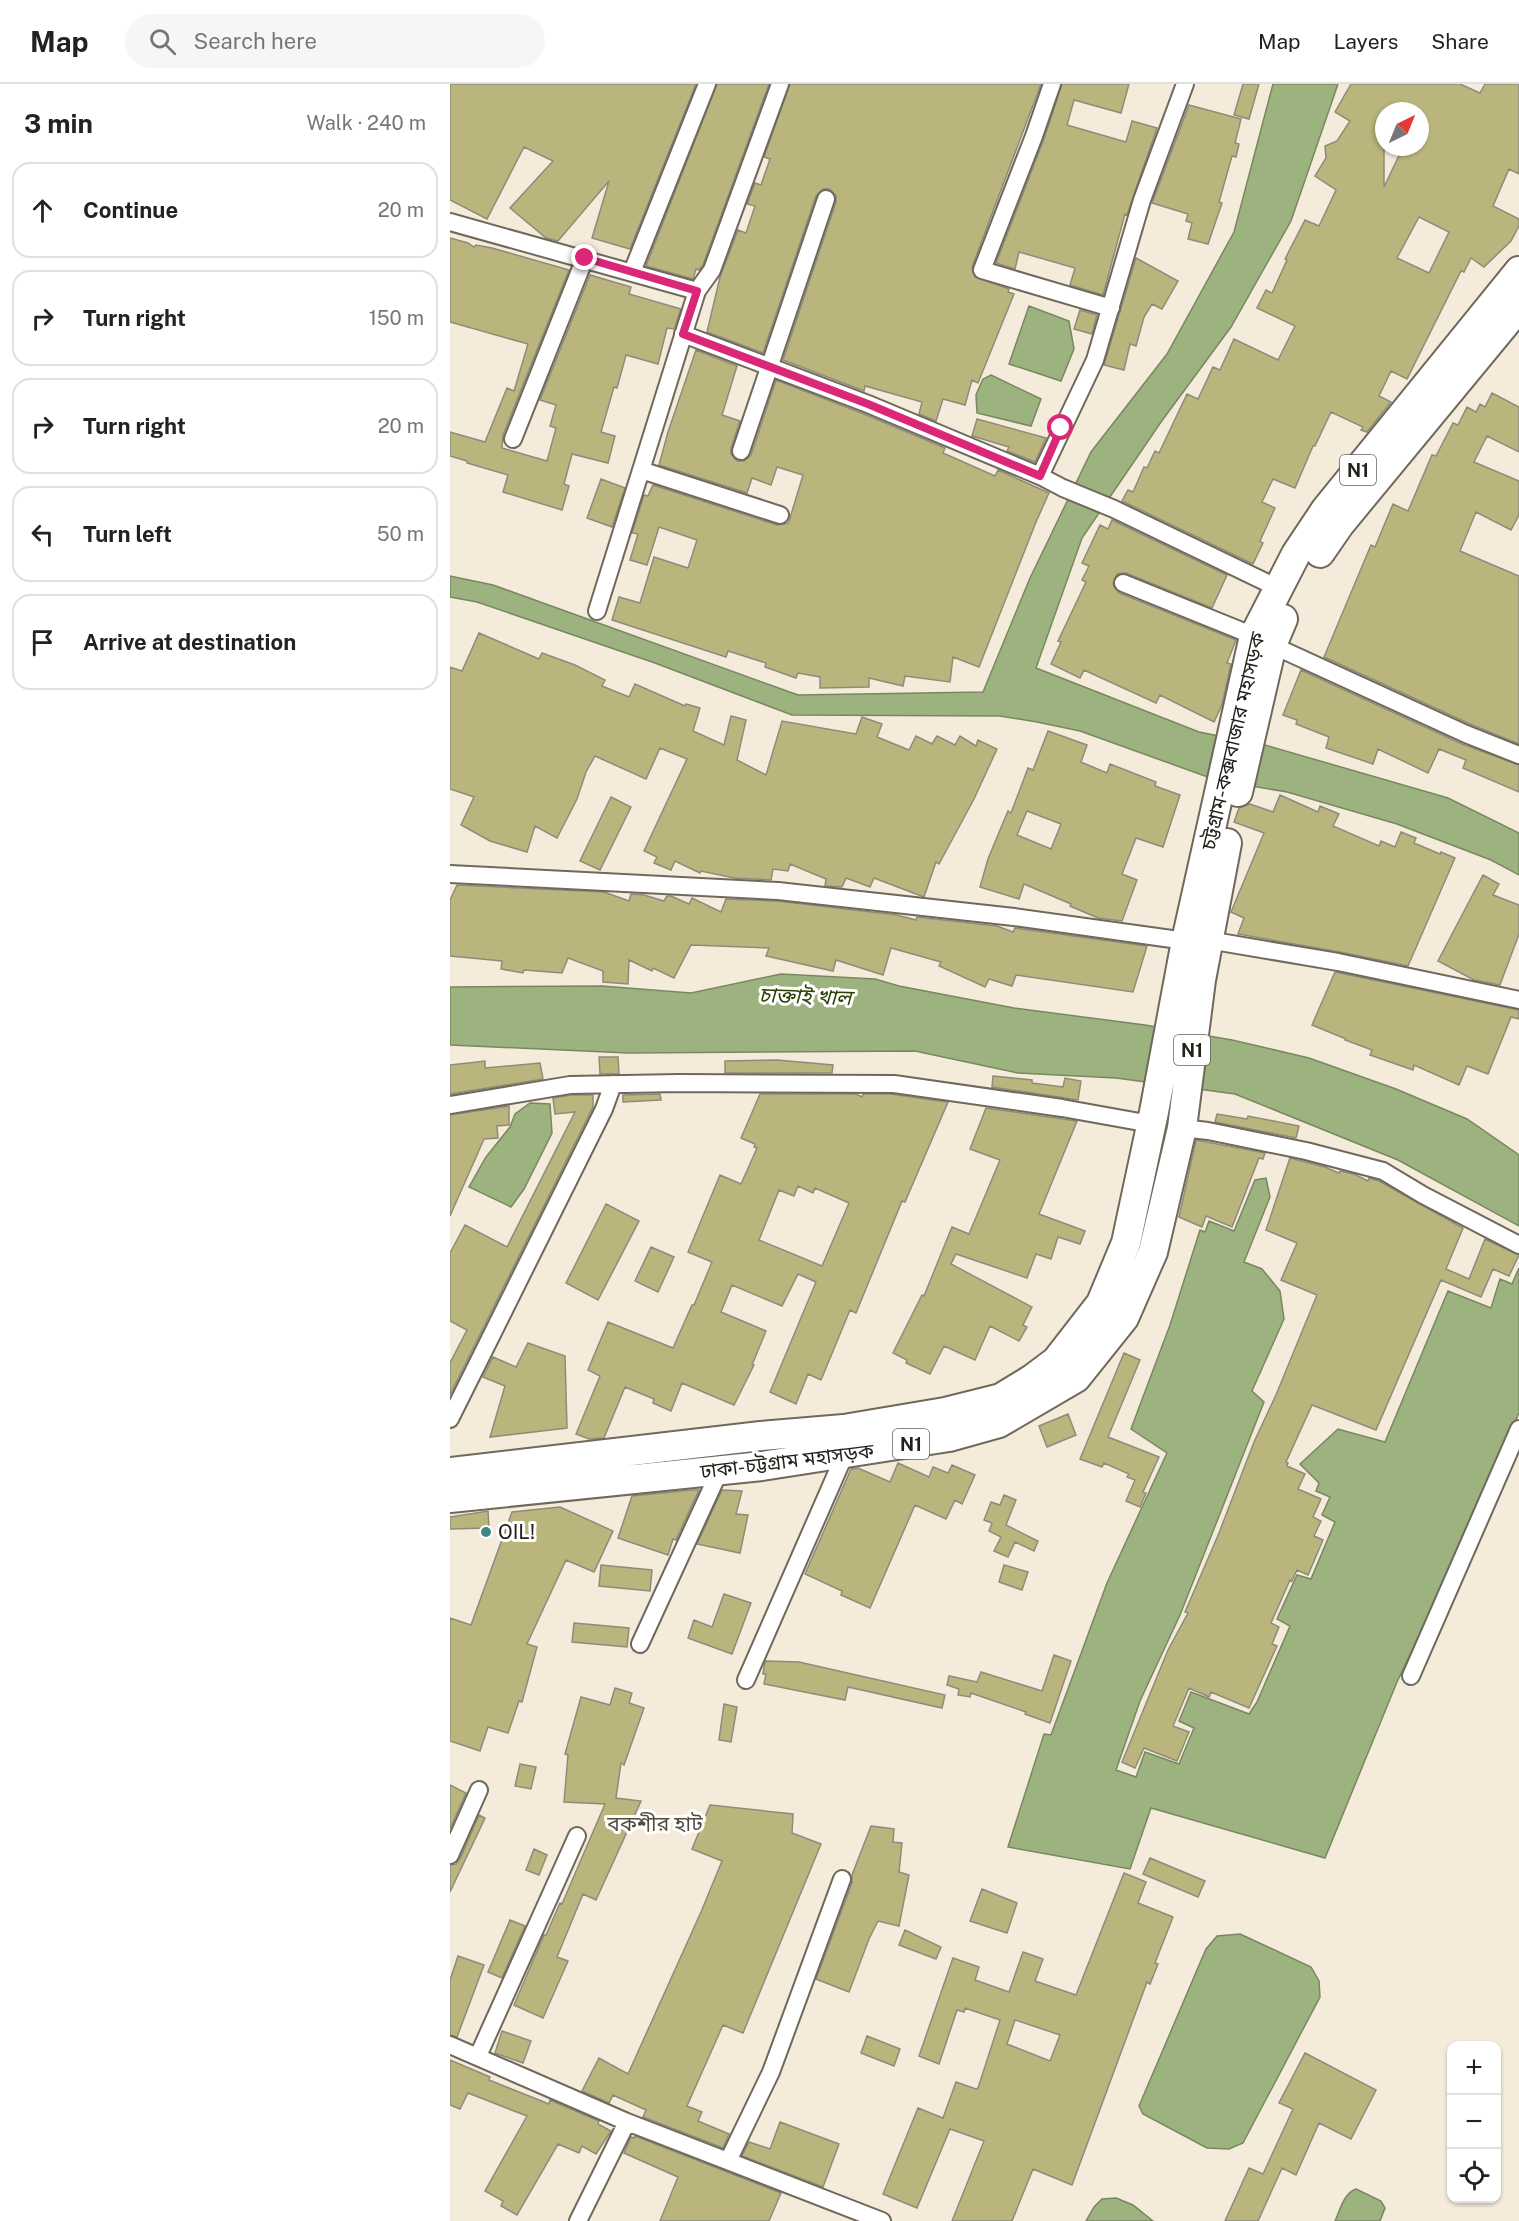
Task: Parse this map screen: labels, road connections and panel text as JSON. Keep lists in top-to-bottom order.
{
  "streets": {
    "highway": ["N1", "চট্টগ্রাম-কক্সবাজার মহাসড়ক", "ঢাকা-চট্টগ্রাম মহাসড়ক"]
  },
  "crossings": [
    ["চট্টগ্রাম-কক্সবাজার মহাসড়ক", "ঢাকা-চট্টগ্রাম মহাসড়ক"]
  ],
  "districts": ["বকশীর হাট"],
  "water": ["চাক্তাই খাল"],
  "places": ["OIL!"],
  "north": "top right",
  "page": {
    "header": "Map",
    "search": "Search here",
    "nav": ["Map", "Layers", "Share"],
    "heading": ["3 min", "Walk · 240 m"],
    "list": [
      ["Continue", "20 m"],
      ["Turn right", "150 m"],
      ["Turn right", "20 m"],
      ["Turn left", "50 m"],
      "Arrive at destination"
    ],
    "map_buttons": ["+", "−"]
  }
}
